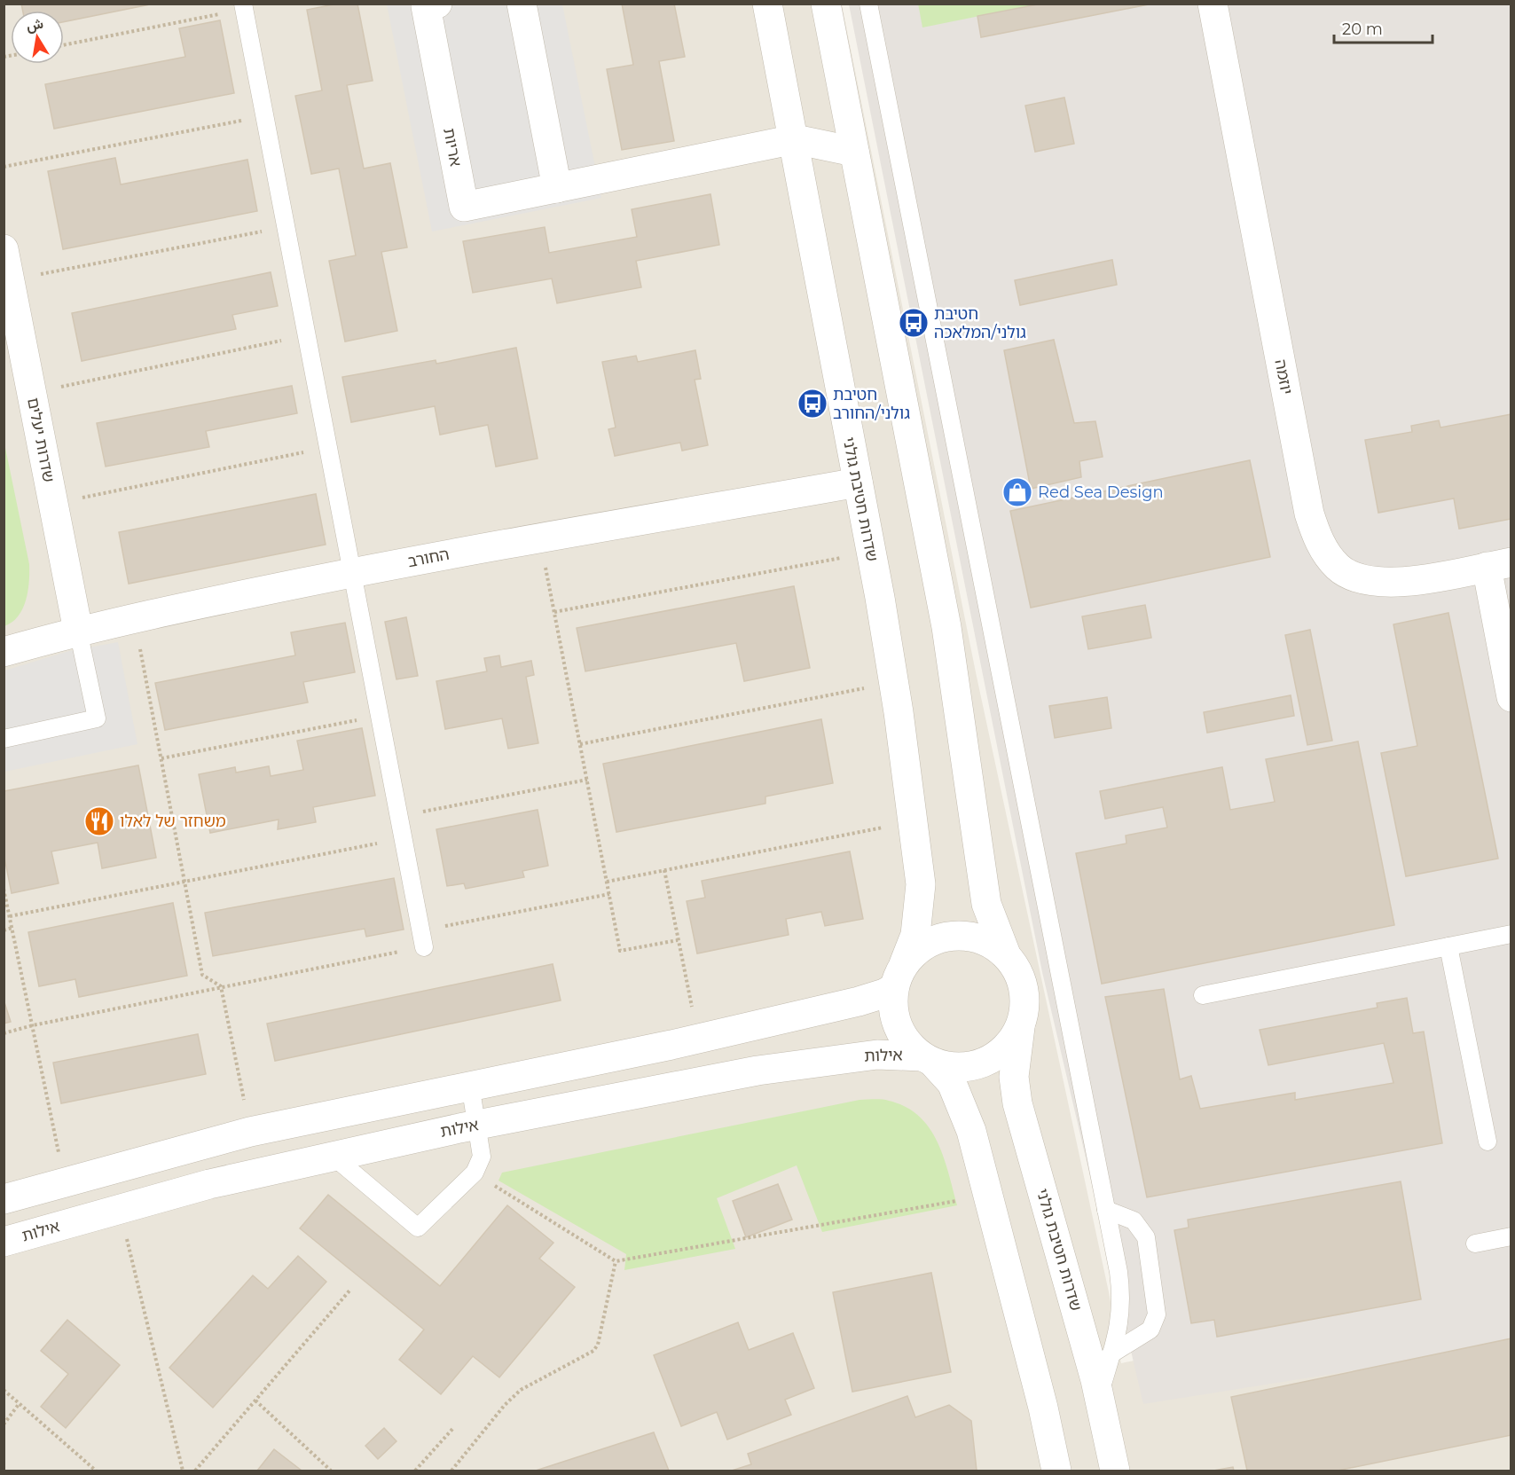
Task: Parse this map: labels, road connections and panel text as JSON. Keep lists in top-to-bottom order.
{
  "streets": {
    "street": [
      "אריות",
      "יוזמה",
      "שדרות יעלים",
      "שדרות חטיבת גולני",
      "החורב",
      "אילות"
    ]
  },
  "crossings": [
    ["אריות", "שדרות חטיבת גולני"],
    ["שדרות יעלים", "החורב"],
    ["שדרות חטיבת גולני", "החורב"],
    ["שדרות חטיבת גולני", "אילות"]
  ],
  "places": {
    "bus stop": ["חטיבת גולני/המלאכה", "חטיבת גולני/החורב"],
    "shop": ["Red Sea Design"],
    "restaurant": ["משחזר של לאלו"]
  },
  "scale_bar": "20 m",
  "north": "top"
}
